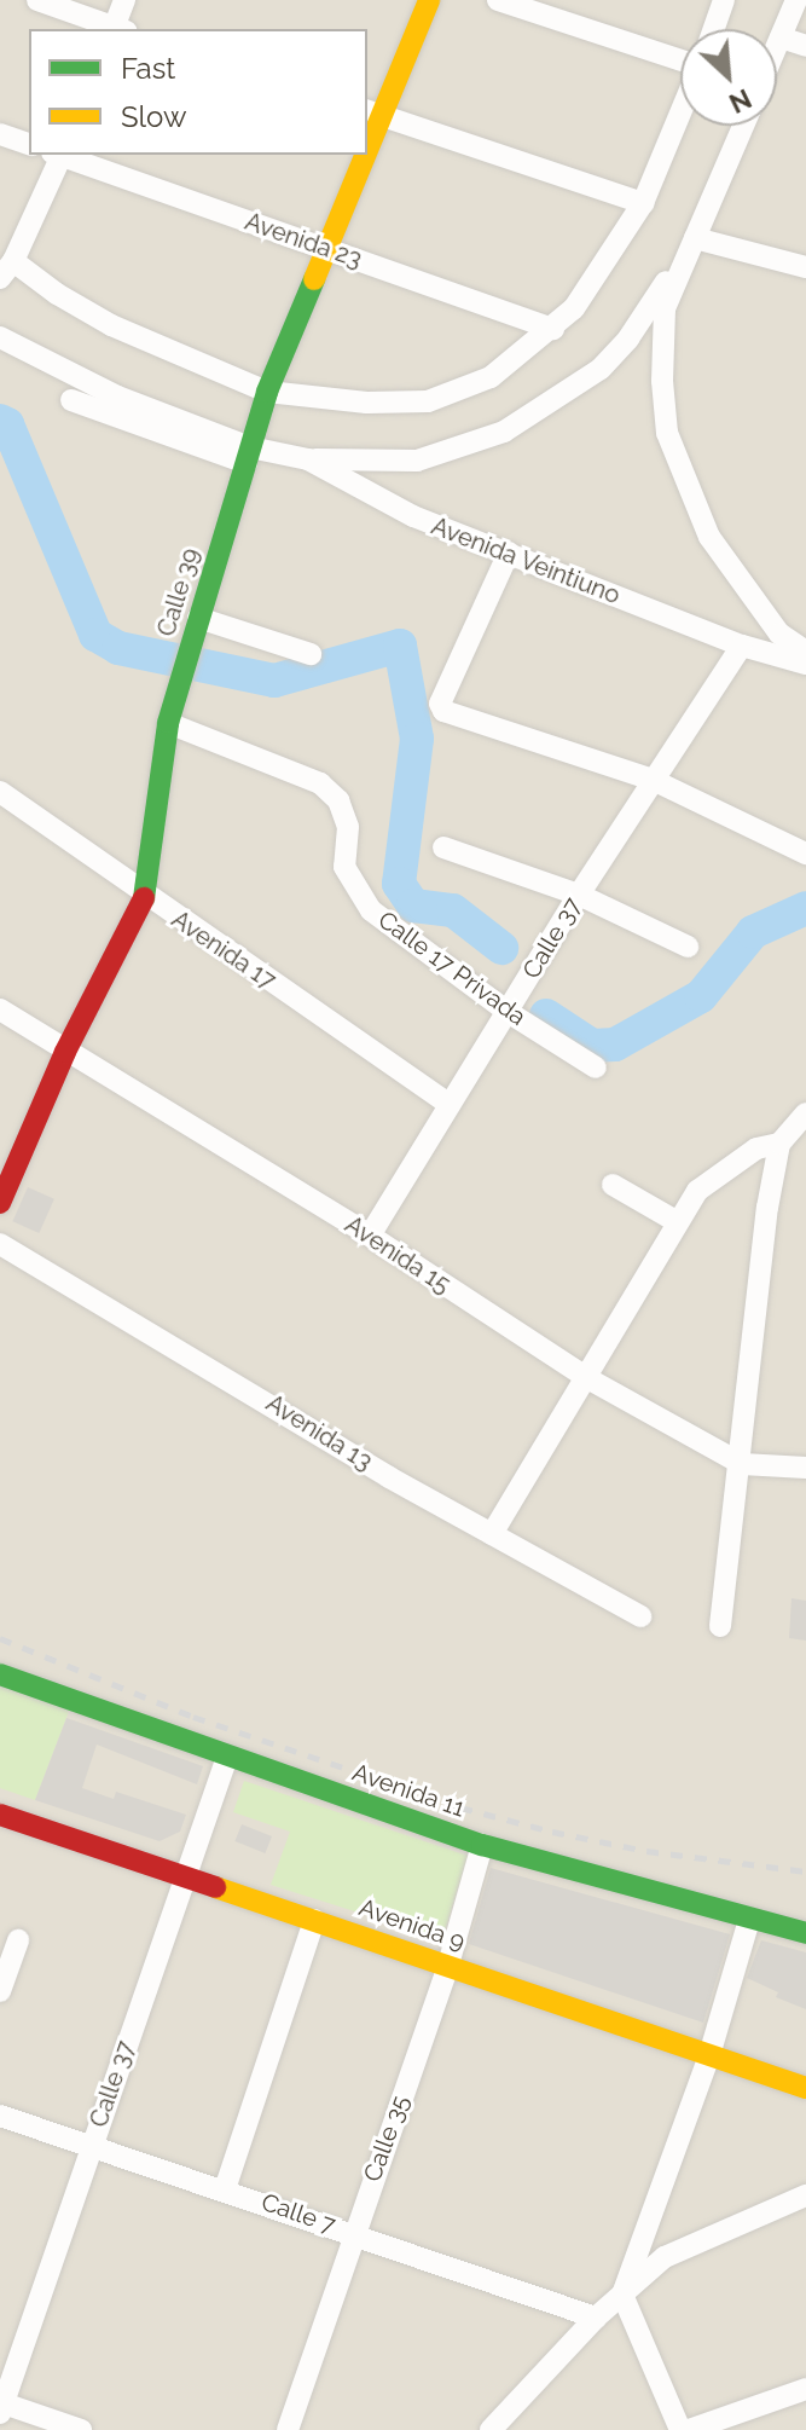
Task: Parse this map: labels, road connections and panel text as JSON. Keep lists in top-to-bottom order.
{
  "streets": {
    "main road": ["Calle 39", "Avenida 11", "Avenida 9"],
    "street": [
      "Avenida 23",
      "Avenida Veintiuno",
      "Calle 37",
      "Avenida 17",
      "Calle 17 Privada",
      "Avenida 15",
      "Avenida 13",
      "Calle 35",
      "Calle 7"
    ]
  },
  "crossings": [
    ["Avenida 23", "Calle 39"],
    ["Avenida Veintiuno", "Calle 39"],
    ["Avenida Veintiuno", "Calle 37"],
    ["Calle 39", "Avenida 17"],
    ["Calle 39", "Calle 17 Privada"],
    ["Calle 39", "Avenida 15"],
    ["Calle 37", "Avenida 17"],
    ["Calle 37", "Calle 17 Privada"],
    ["Calle 37", "Avenida 15"],
    ["Calle 37", "Avenida 11"],
    ["Calle 37", "Avenida 9"],
    ["Calle 37", "Calle 7"],
    ["Avenida 11", "Calle 35"],
    ["Avenida 9", "Calle 35"],
    ["Calle 35", "Calle 7"]
  ],
  "legend": ["Fast", "Slow"],
  "north": "bottom right"
}
